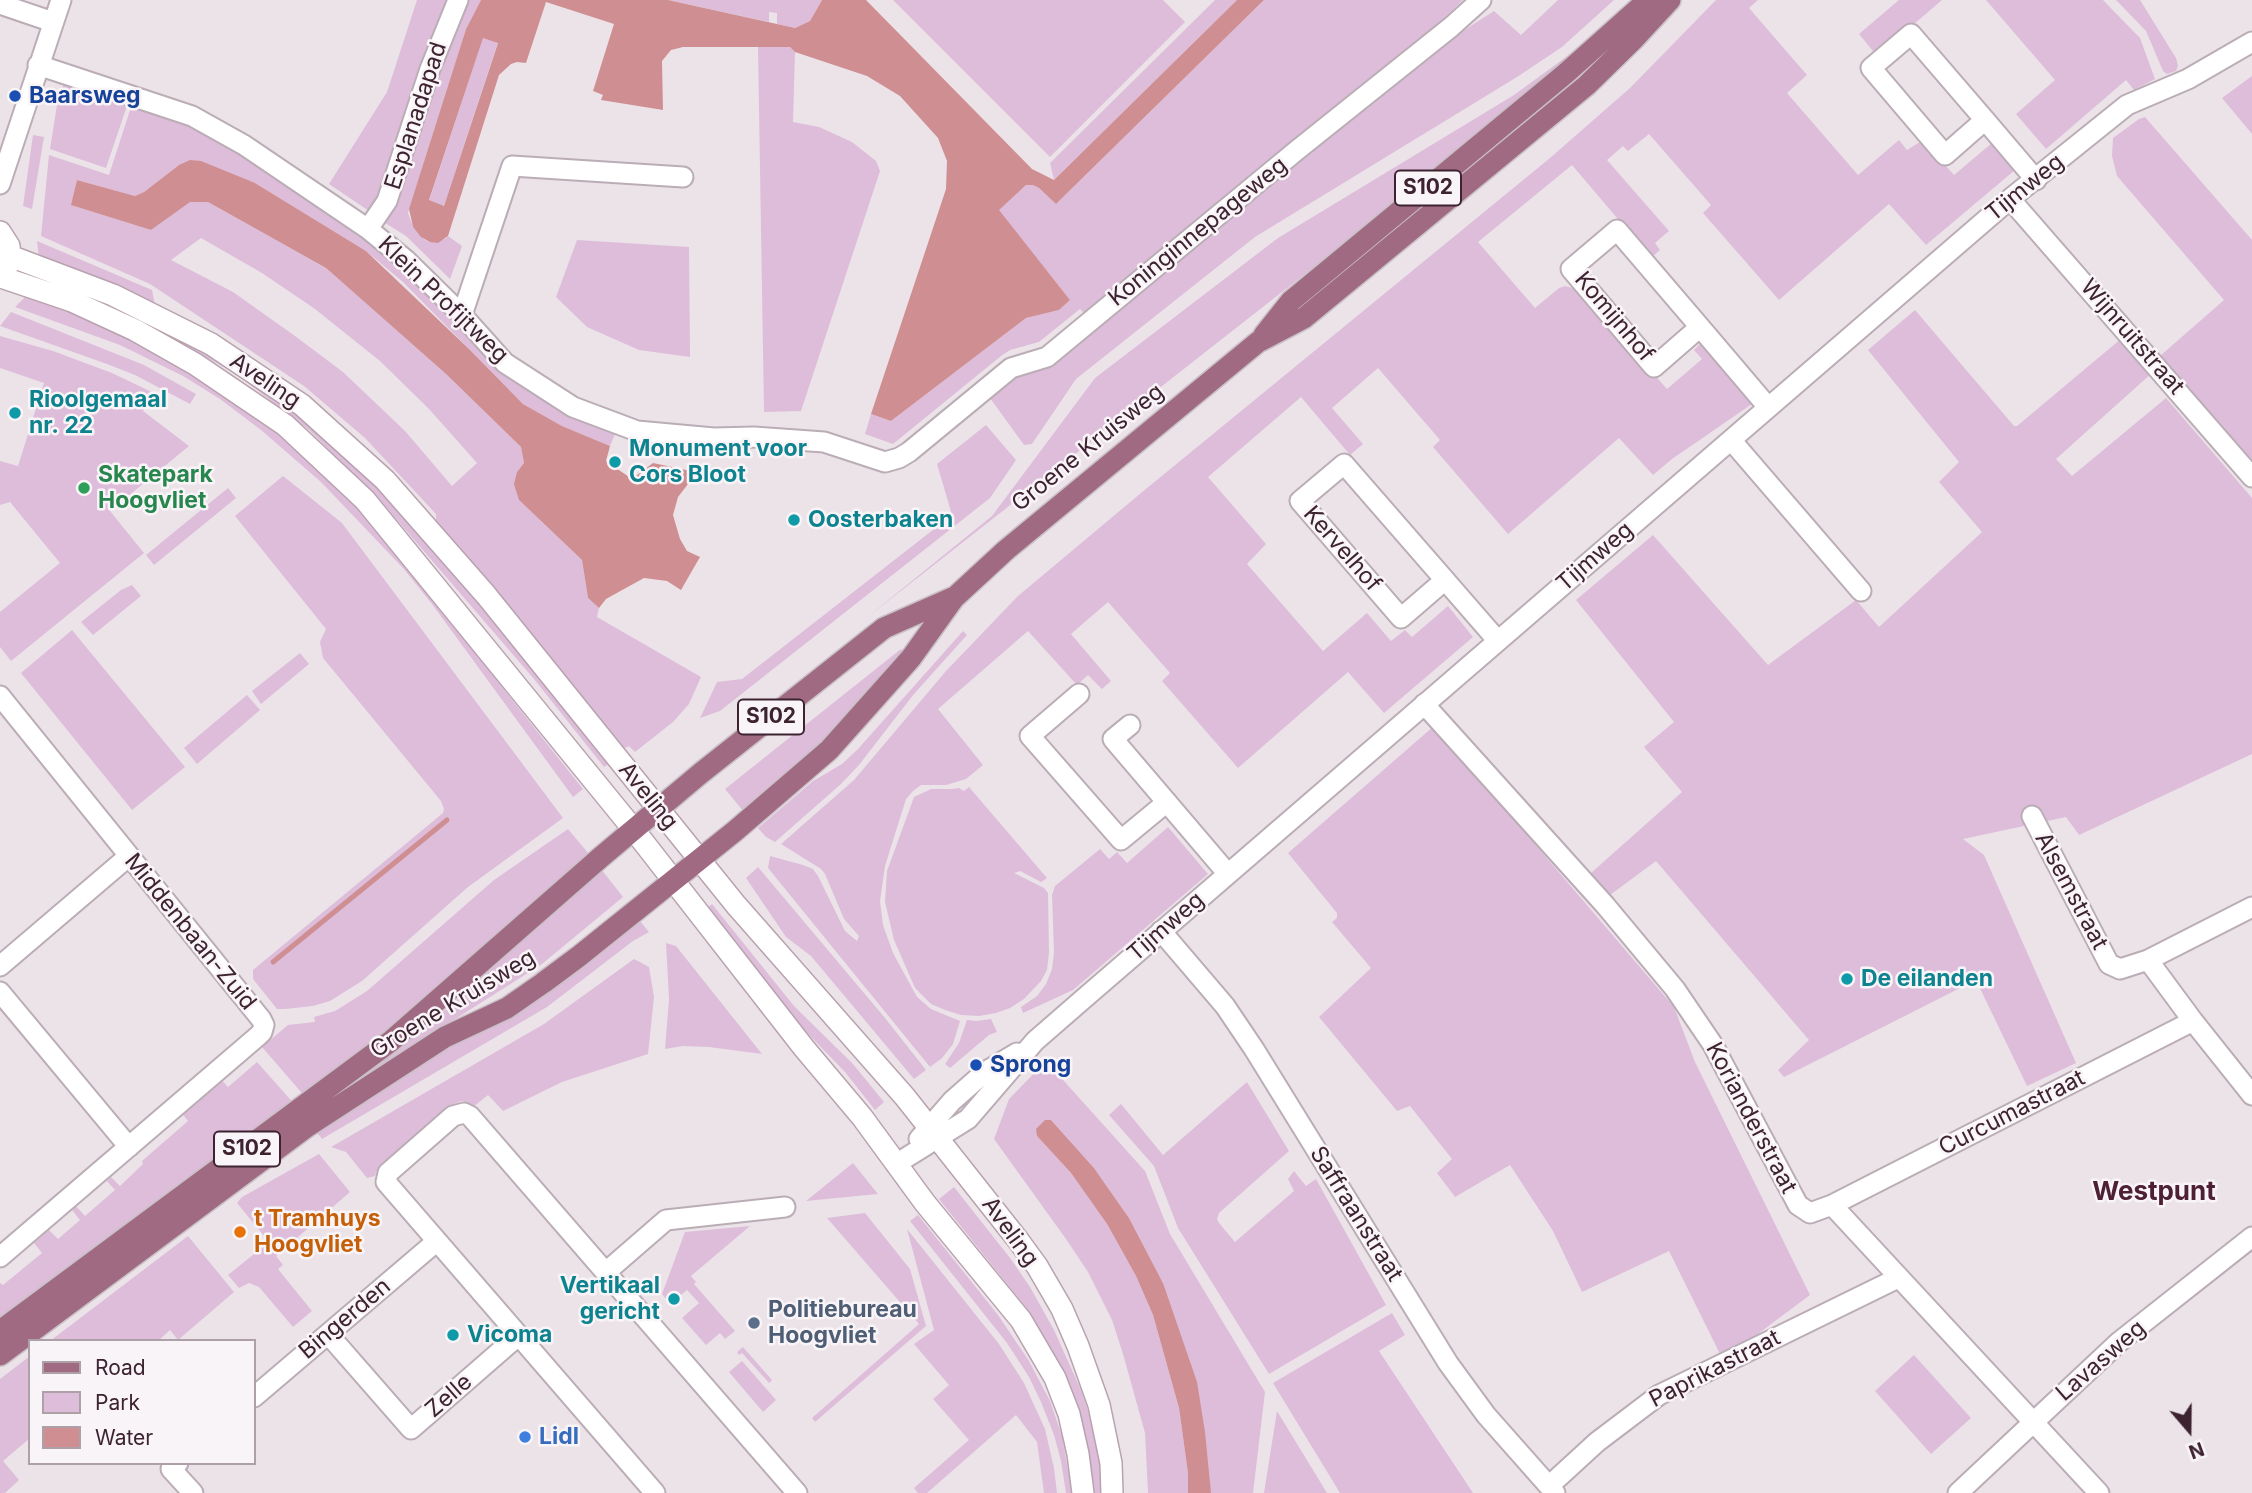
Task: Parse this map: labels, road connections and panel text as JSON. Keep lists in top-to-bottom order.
{
  "streets": {
    "main road": ["S102", "Aveling", "Groene Kruisweg"],
    "street": [
      "Esplanadapad",
      "Tijmweg",
      "Koninginnepageweg",
      "Klein Profijtweg",
      "Komijnhof",
      "Wijnruitstraat",
      "Kervelhof",
      "Alsemstraat",
      "Middenbaan-Zuid",
      "Curcumastraat",
      "Korianderstraat",
      "Saffraanstraat",
      "Bingerden",
      "Lavasweg",
      "Paprikastraat",
      "Zelle"
    ]
  },
  "crossings": [
    ["Esplanadapad", "Klein Profijtweg"],
    ["Tijmweg", "Komijnhof"],
    ["Tijmweg", "Wijnruitstraat"],
    ["Tijmweg", "Aveling"],
    ["Tijmweg", "Kervelhof"],
    ["Tijmweg", "Korianderstraat"],
    ["Tijmweg", "Saffraanstraat"],
    ["Koninginnepageweg", "Klein Profijtweg"],
    ["Aveling", "Groene Kruisweg"],
    ["Curcumastraat", "Korianderstraat"],
    ["Saffraanstraat", "Paprikastraat"],
    ["Bingerden", "Zelle"]
  ],
  "districts": ["Westpunt"],
  "places": [
    "Baarsweg",
    "Rioolgemaal nr. 22",
    "Monument voor Cors Bloot",
    "Skatepark Hoogvliet",
    "Oosterbaken",
    "De eilanden",
    "Sprong",
    "t Tramhuys Hoogvliet",
    "Vertikaal gericht",
    "Politiebureau Hoogvliet",
    "Vicoma",
    "Lidl"
  ],
  "legend": ["Road", "Park", "Water"],
  "north": "bottom"
}
